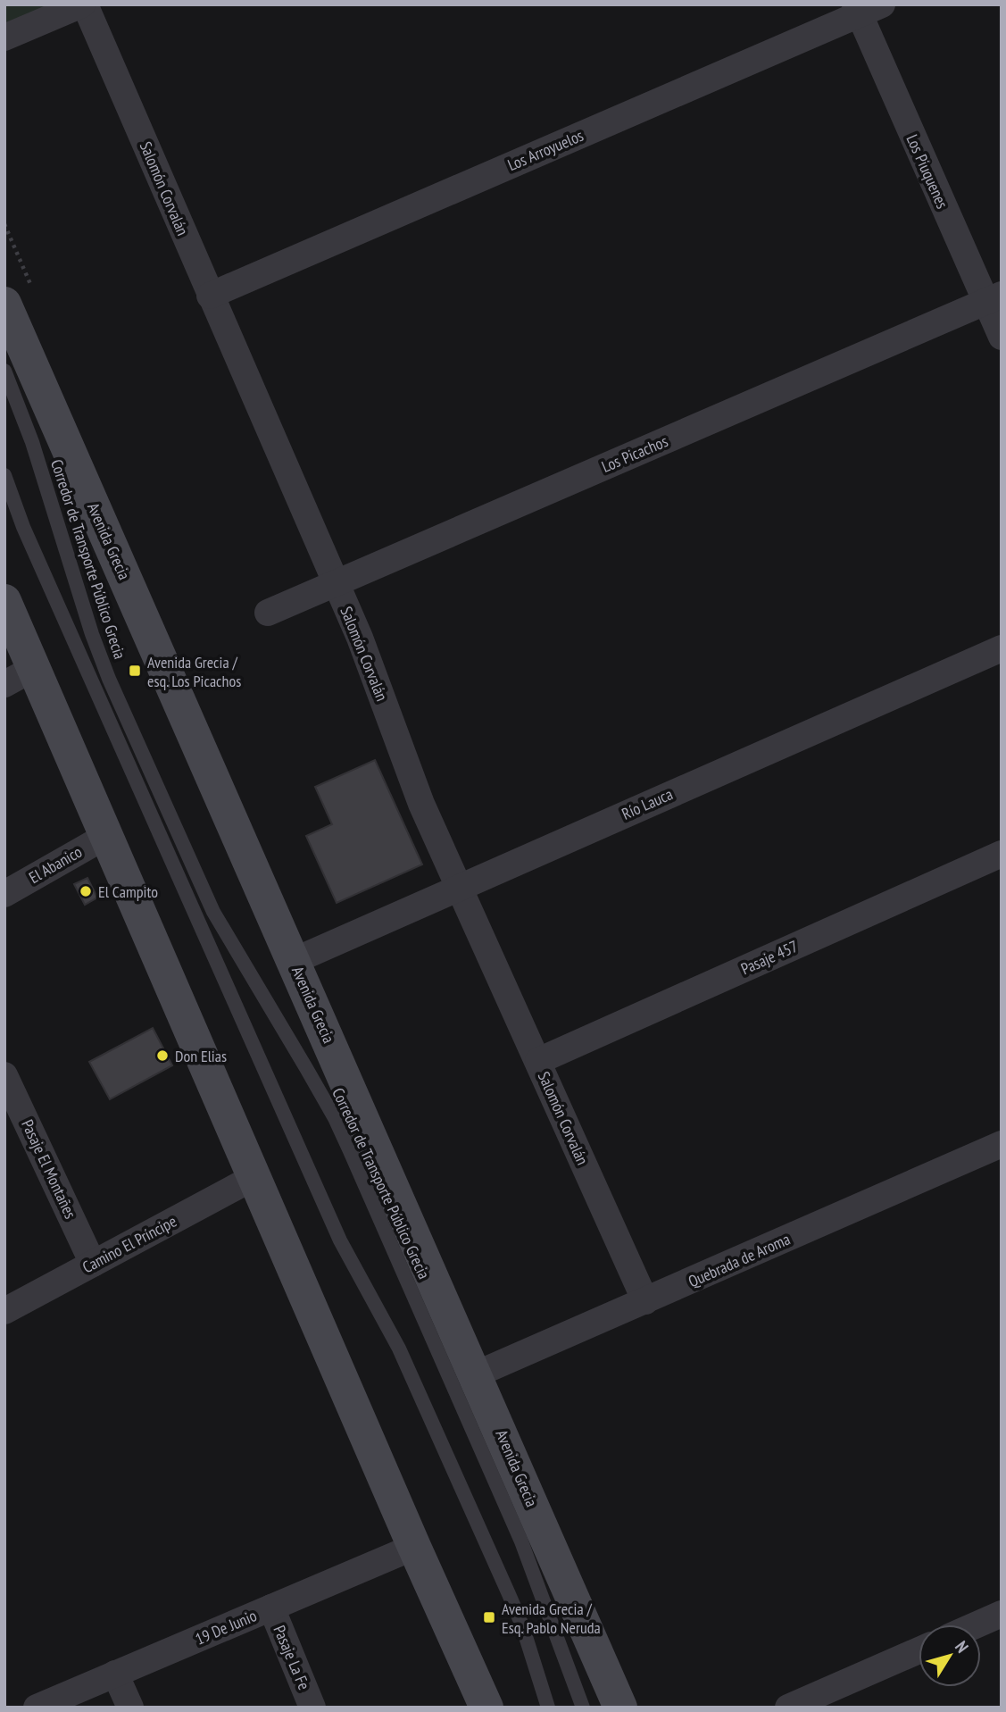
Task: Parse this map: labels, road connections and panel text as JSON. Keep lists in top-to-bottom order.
{
  "streets": {
    "main road": ["Avenida Grecia"],
    "street": [
      "Los Arroyuelos",
      "Los Piuquenes",
      "Salomón Corvalán",
      "Los Picachos",
      "Río Lauca",
      "El Abanico",
      "Pasaje 457",
      "Pasaje El Montañes",
      "Camino El Príncipe",
      "Quebrada de Aroma",
      "19 De Junio",
      "Pasaje La Fe"
    ],
    "lane": ["Corredor de Transporte Público Grecia"]
  },
  "crossings": [
    ["Los Arroyuelos", "Los Piuquenes"],
    ["Los Arroyuelos", "Salomón Corvalán"],
    ["Los Piuquenes", "Los Picachos"],
    ["Salomón Corvalán", "Los Picachos"],
    ["Salomón Corvalán", "Río Lauca"],
    ["Salomón Corvalán", "Pasaje 457"],
    ["Salomón Corvalán", "Quebrada de Aroma"],
    ["Avenida Grecia", "Río Lauca"],
    ["Avenida Grecia", "Quebrada de Aroma"],
    ["Pasaje El Montañes", "Camino El Príncipe"],
    ["19 De Junio", "Pasaje La Fe"]
  ],
  "places": {
    "transit": ["Avenida Grecia / esq. Los Picachos", "Avenida Grecia / Esq. Pablo Neruda"],
    "other": ["El Campito", "Don Elias"]
  },
  "north": "top right"
}
